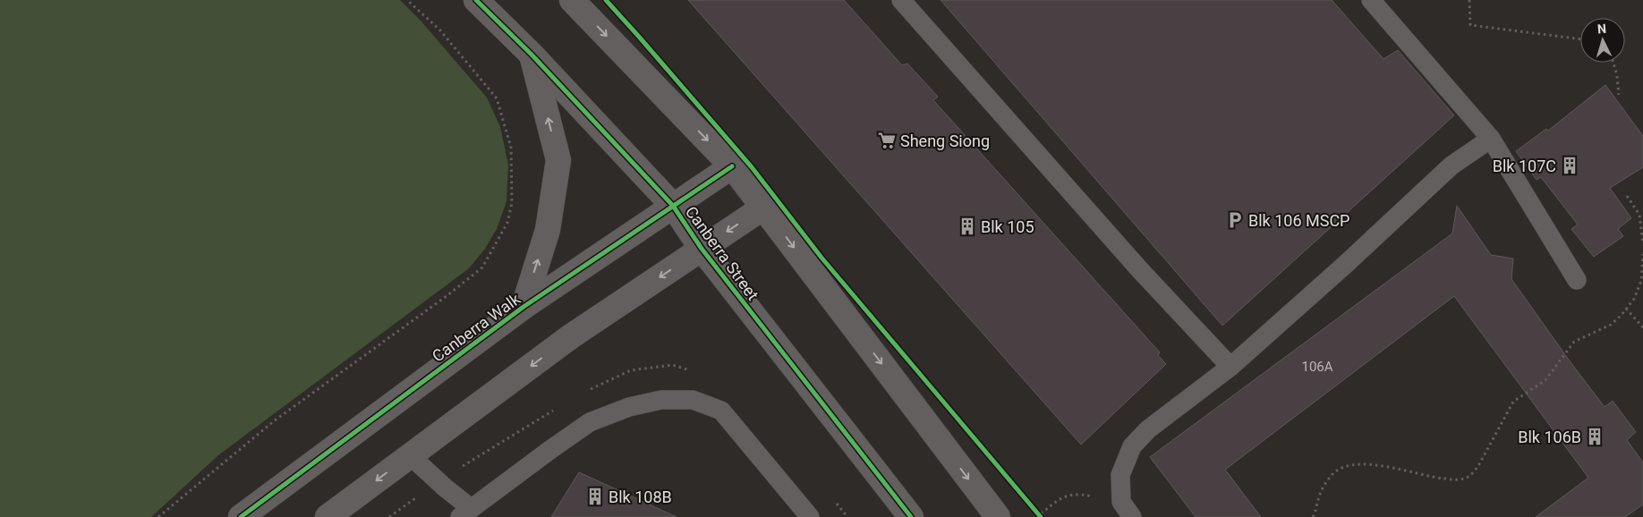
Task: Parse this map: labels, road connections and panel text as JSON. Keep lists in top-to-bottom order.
{
  "streets": {
    "street": ["Canberra Street", "Canberra Walk"]
  },
  "crossings": [
    ["Canberra Street", "Canberra Walk"]
  ],
  "places": {
    "supermarket": ["Sheng Siong"],
    "building": [
      "Blk 107C",
      "Blk 105",
      "Blk 106B",
      "Blk 108B"
    ],
    "parking": ["Blk 106 MSCP"]
  },
  "house_numbers": ["106A"],
  "north": "top"
}
